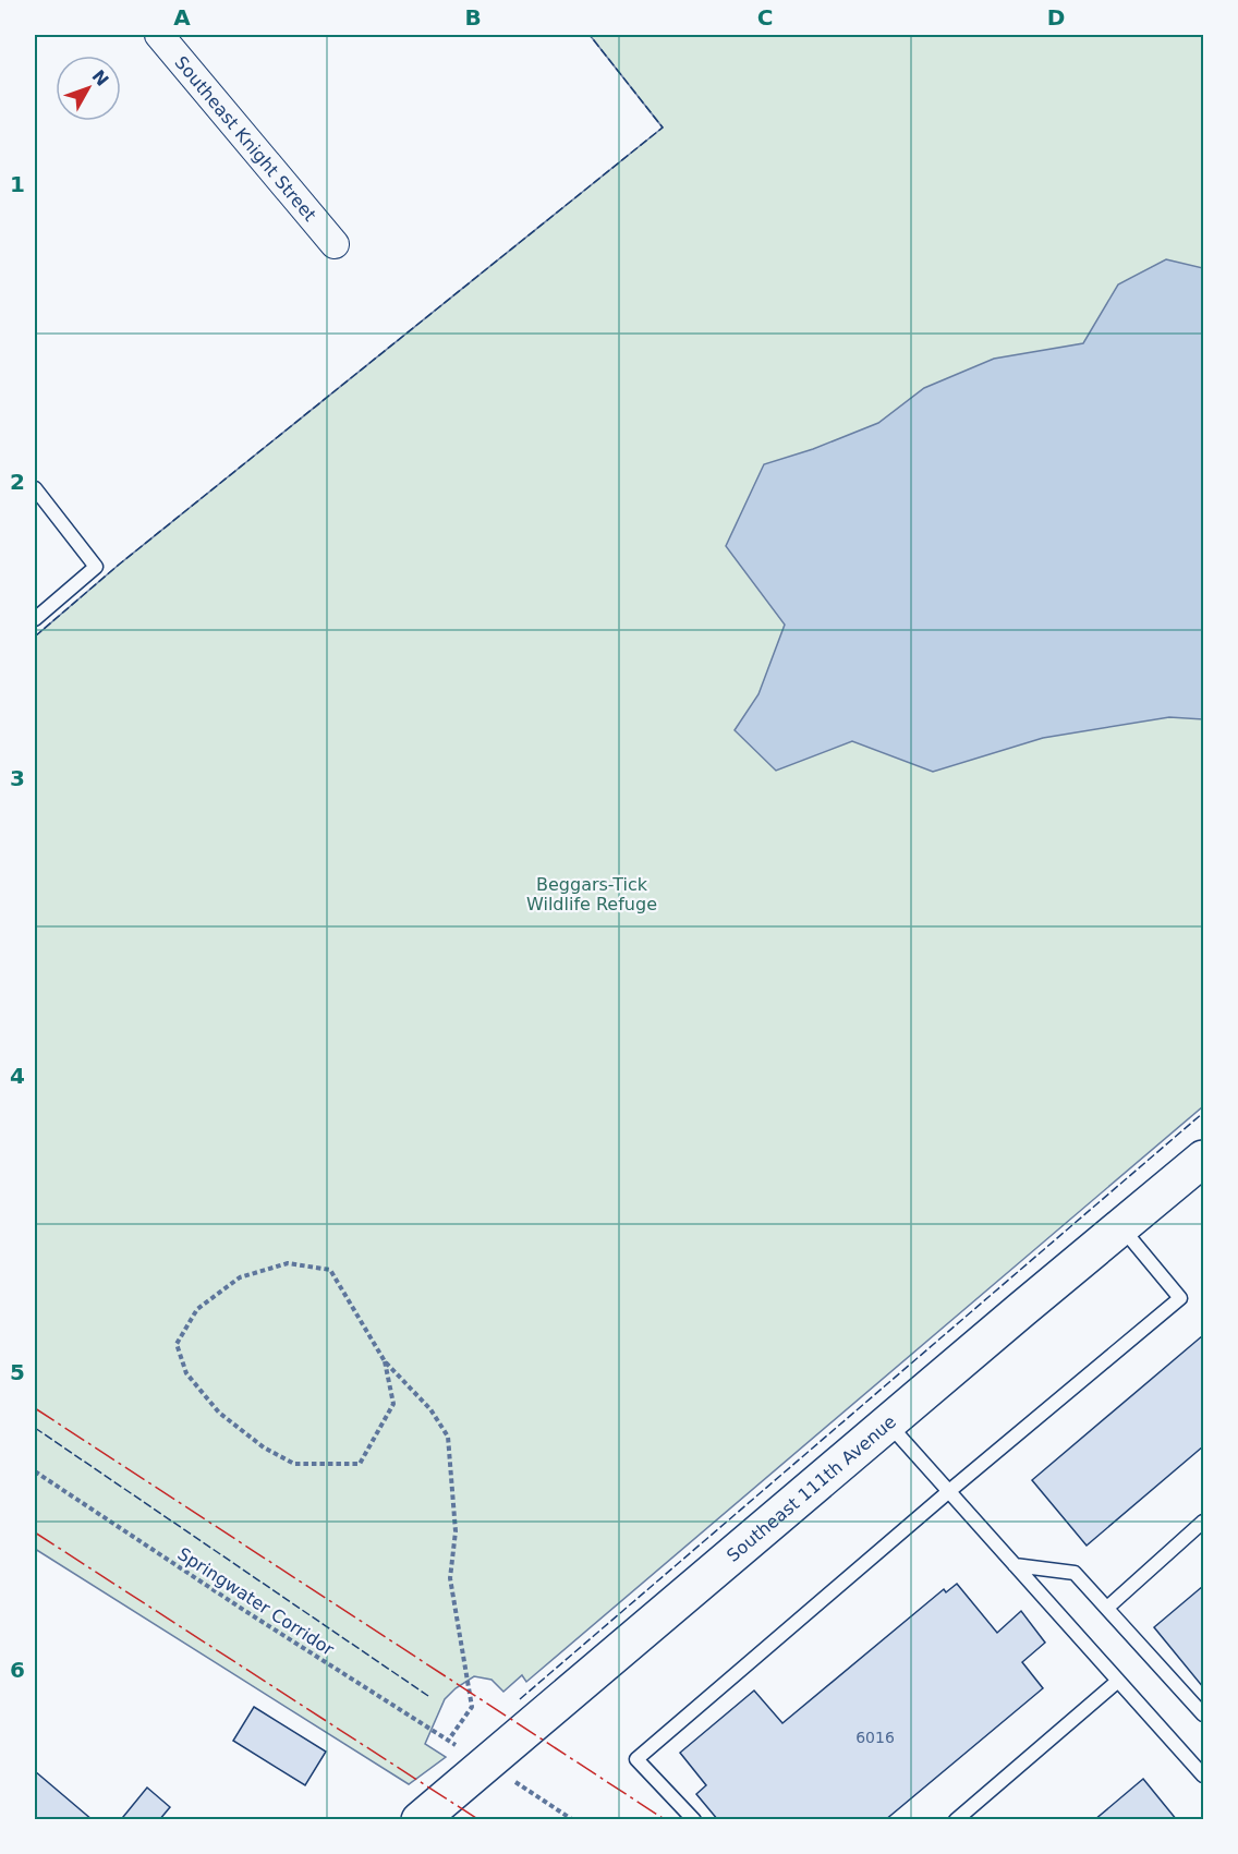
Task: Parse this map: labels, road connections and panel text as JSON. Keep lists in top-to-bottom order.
{
  "streets": {
    "street": ["Southeast Knight Street", "Southeast 111th Avenue"],
    "path": ["Springwater Corridor"]
  },
  "parks": ["Beggars-Tick Wildlife Refuge"],
  "house_numbers": ["6016"],
  "north": "top right",
  "grid": {
    "columns": [
      "A",
      "B",
      "C",
      "D"
    ],
    "rows": [
      "1",
      "2",
      "3",
      "4",
      "5",
      "6"
    ]
  }
}
